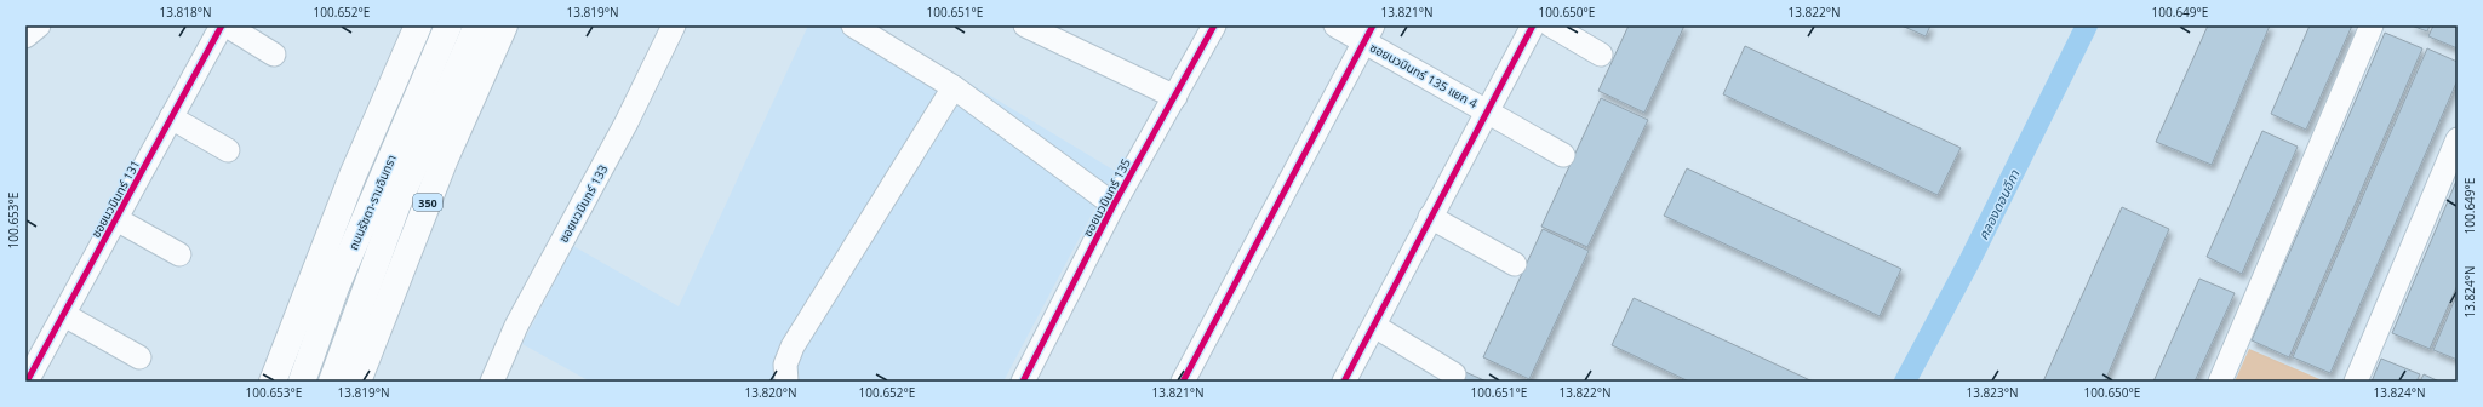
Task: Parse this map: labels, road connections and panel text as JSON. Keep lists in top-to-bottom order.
{
  "streets": {
    "main road": ["ถนนรัชดา-รามอินทรา", "350"],
    "street": [
      "ซอยนวมินทร์ 135 แยก 4",
      "ซอยนวมินทร์ 135",
      "ซอยนวมินทร์ 131",
      "ซอยนวมินทร์ 133"
    ]
  },
  "water": ["คลองดอนอีกา"],
  "coordinates": [
    "13.818°N",
    "100.652°E",
    "13.819°N",
    "100.651°E",
    "13.821°N",
    "100.650°E",
    "13.822°N",
    "100.649°E",
    "100.653°E",
    "13.824°N",
    "13.820°N",
    "13.823°N"
  ]
}
